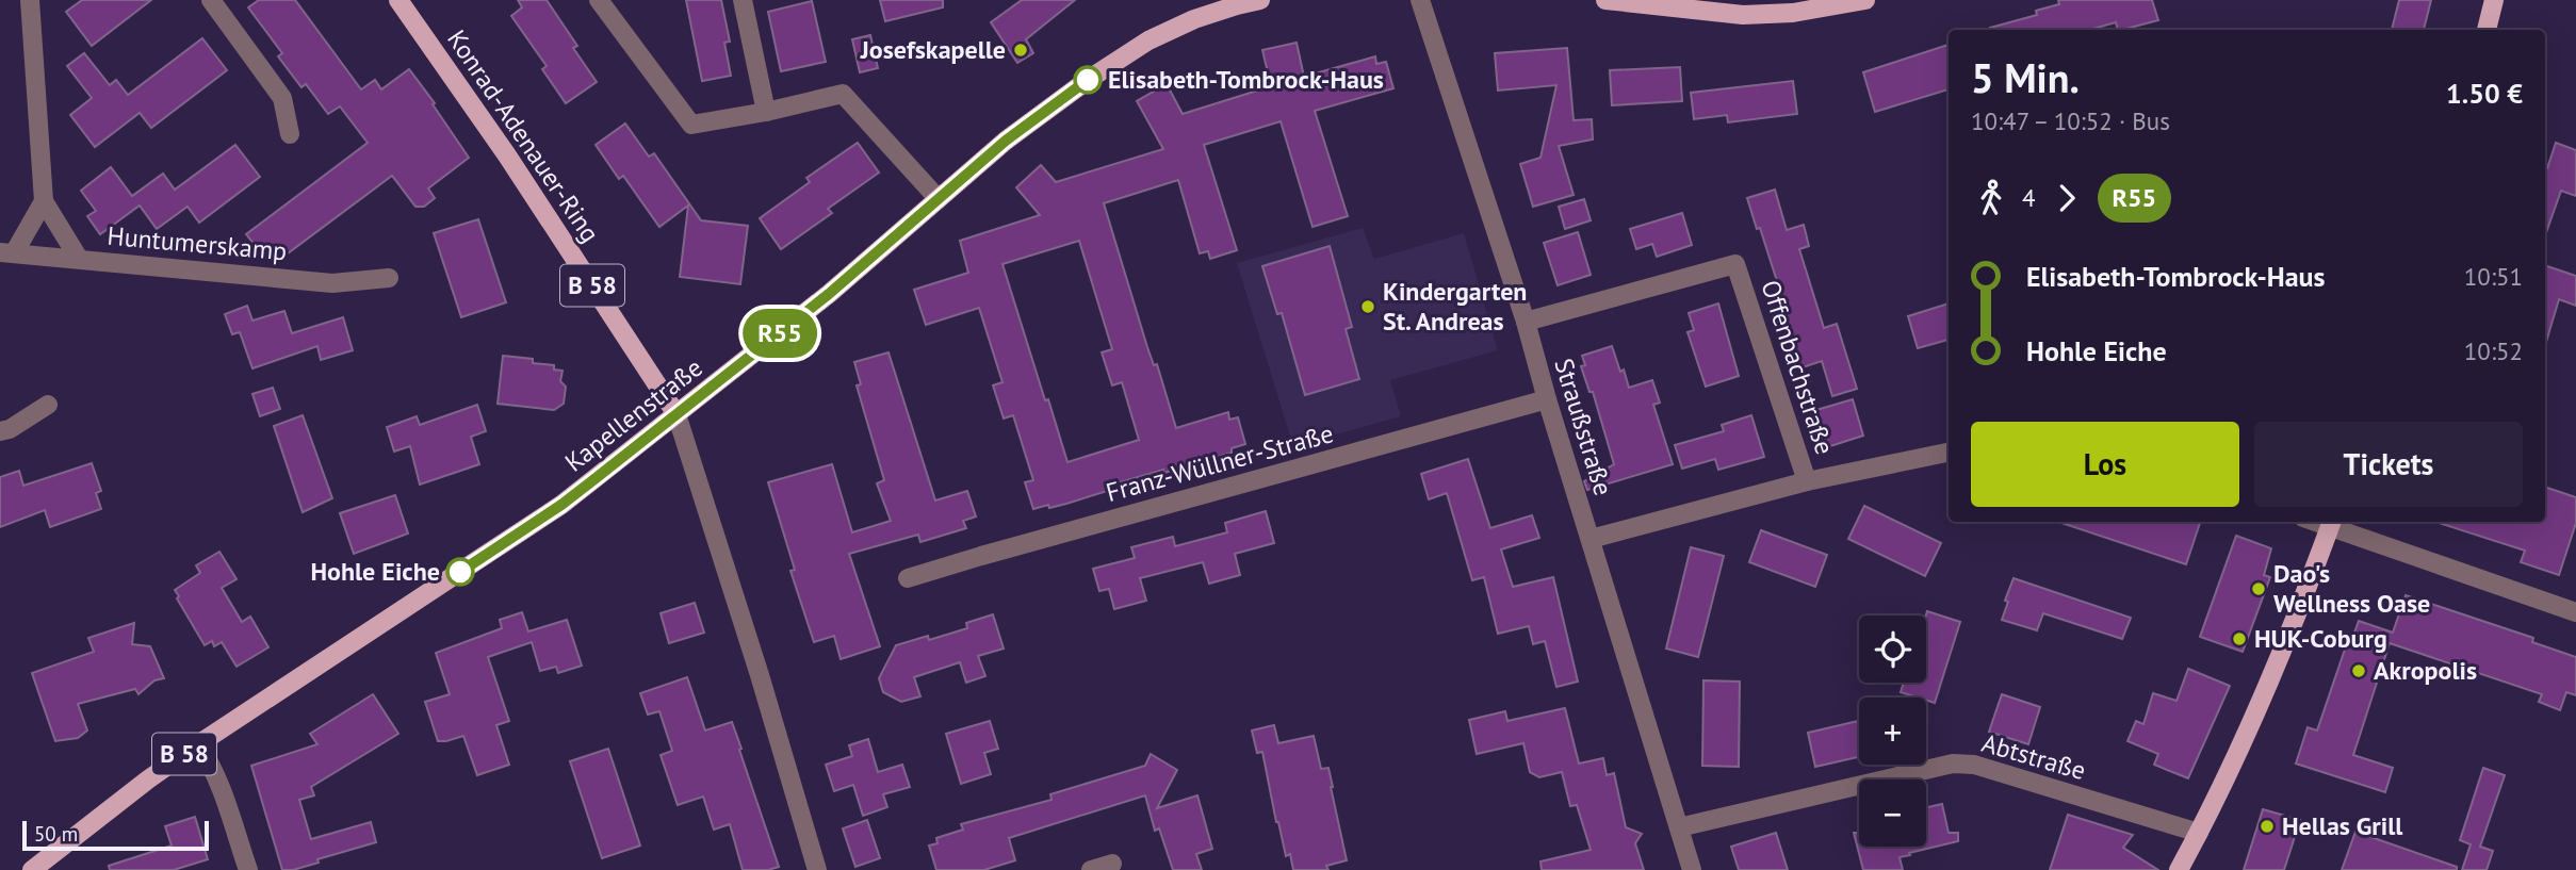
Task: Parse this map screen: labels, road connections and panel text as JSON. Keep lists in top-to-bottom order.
{
  "streets": {
    "main road": ["Konrad-Adenauer-Ring", "B 58", "Kapellenstraße"],
    "street": [
      "Huntumerskamp",
      "Offenbachstraße",
      "Straußstraße",
      "Franz-Wüllner-Straße",
      "Abtstraße"
    ]
  },
  "crossings": [
    ["Konrad-Adenauer-Ring", "Kapellenstraße"],
    ["Offenbachstraße", "Straußstraße"],
    ["Straußstraße", "Franz-Wüllner-Straße"],
    ["Straußstraße", "Abtstraße"]
  ],
  "places": [
    "Josefskapelle",
    "Elisabeth-Tombrock-Haus",
    "Kindergarten St. Andreas",
    "Hohle Eiche",
    "Dao's Wellness Oase",
    "HUK-Coburg",
    "Akropolis",
    "Hellas Grill"
  ],
  "lines": ["bus line R55"],
  "scale_bar": "50 m",
  "page": {
    "on_map": "R55",
    "heading": ["5 Min.", "10:47 – 10:52 · Bus", "1.50 €"],
    "legs": ["4", "R55"],
    "list": [
      {
        "name": "Elisabeth-Tombrock-Haus",
        "value": "10:51"
      },
      {
        "name": "Hohle Eiche",
        "value": "10:52"
      }
    ],
    "buttons": ["Los", "Tickets"],
    "map_buttons": ["+", "−"],
    "scale": "50 m"
  }
}
